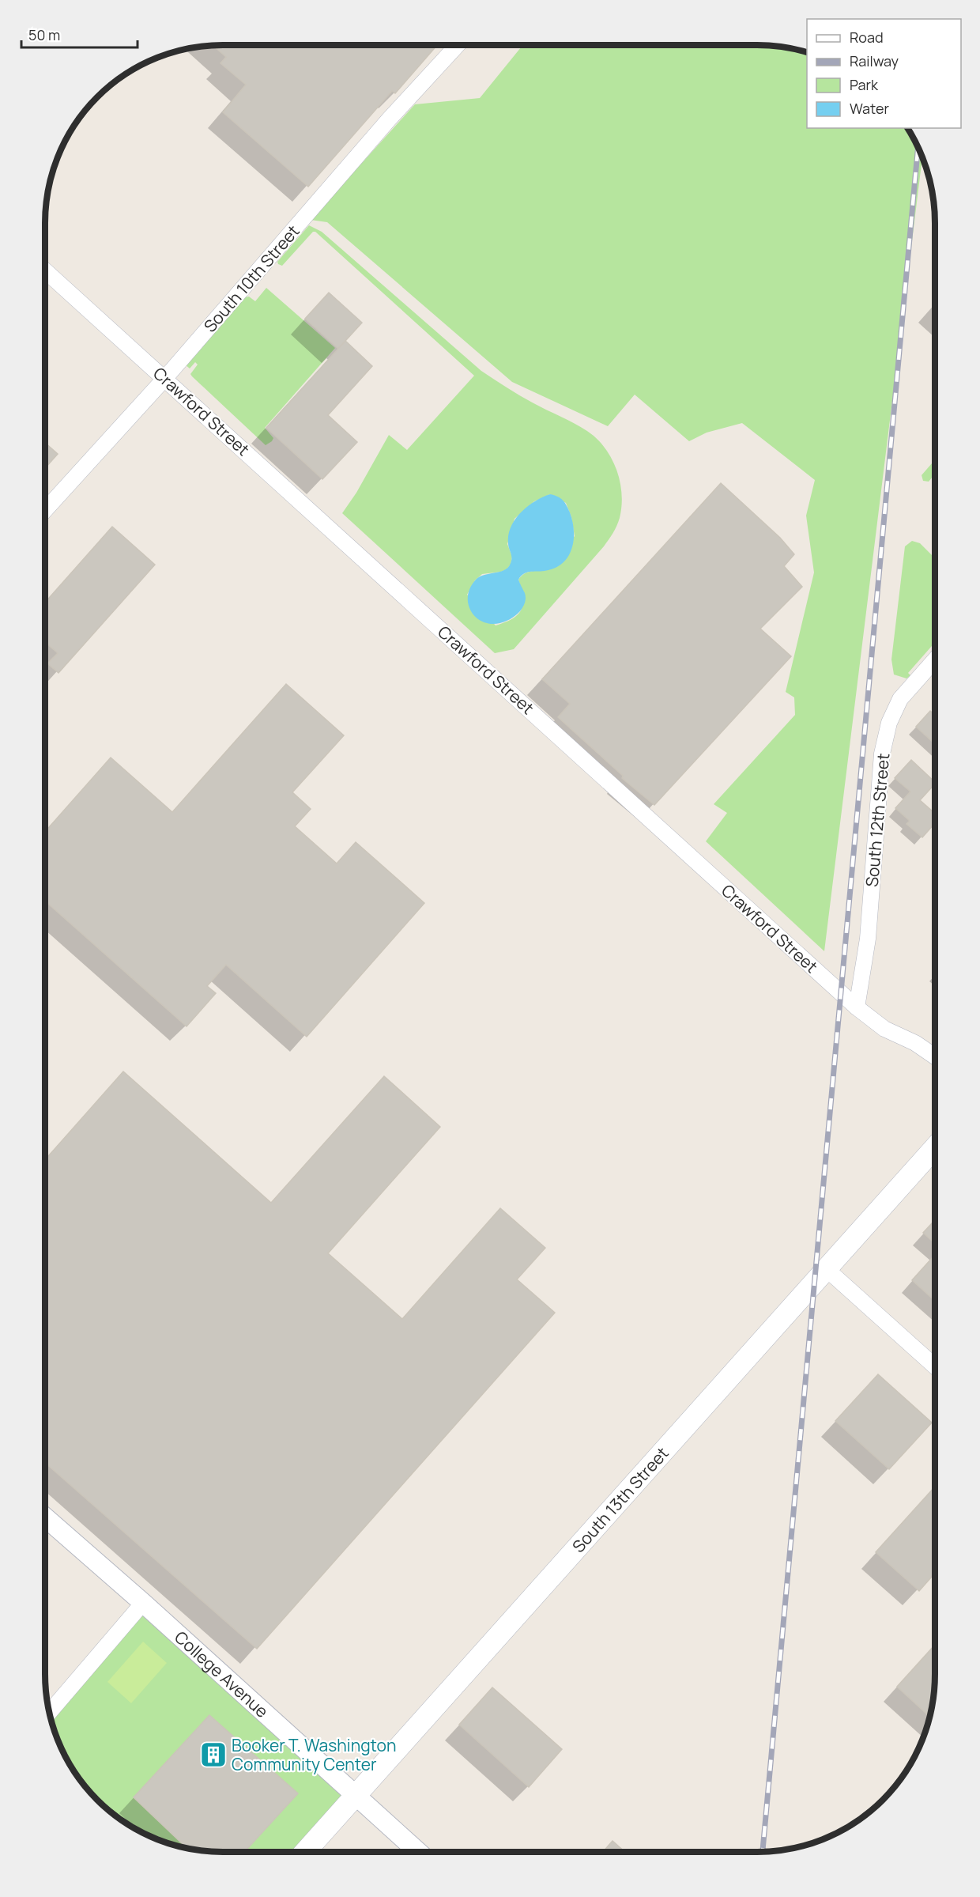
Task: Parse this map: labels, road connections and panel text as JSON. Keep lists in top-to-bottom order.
{
  "streets": {
    "main road": ["South 13th Street"],
    "street": [
      "South 10th Street",
      "Crawford Street",
      "South 12th Street",
      "College Avenue"
    ]
  },
  "crossings": [
    ["South 10th Street", "Crawford Street"],
    ["Crawford Street", "South 12th Street"],
    ["South 13th Street", "College Avenue"]
  ],
  "places": {
    "building": ["Booker T. Washington Community Center"]
  },
  "legend": [
    "Road",
    "Railway",
    "Park",
    "Water"
  ],
  "scale_bar": "50 m"
}
